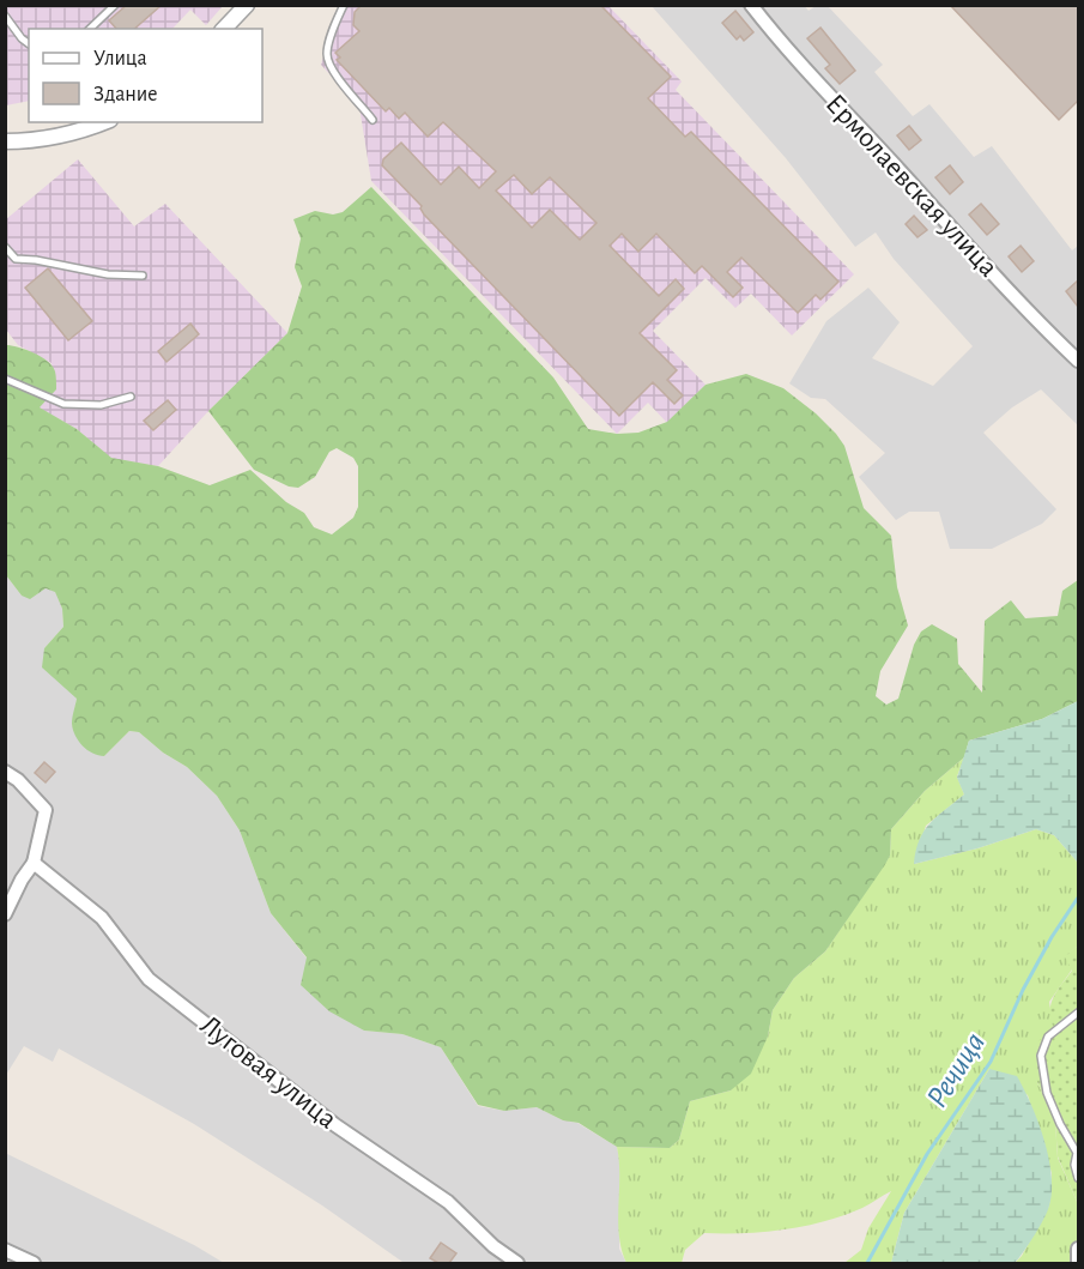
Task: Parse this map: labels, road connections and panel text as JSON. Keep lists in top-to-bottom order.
{
  "streets": {
    "street": ["Ермолаевская улица", "Луговая улица"]
  },
  "water": ["Речица"],
  "legend": ["Улица", "Здание"]
}
